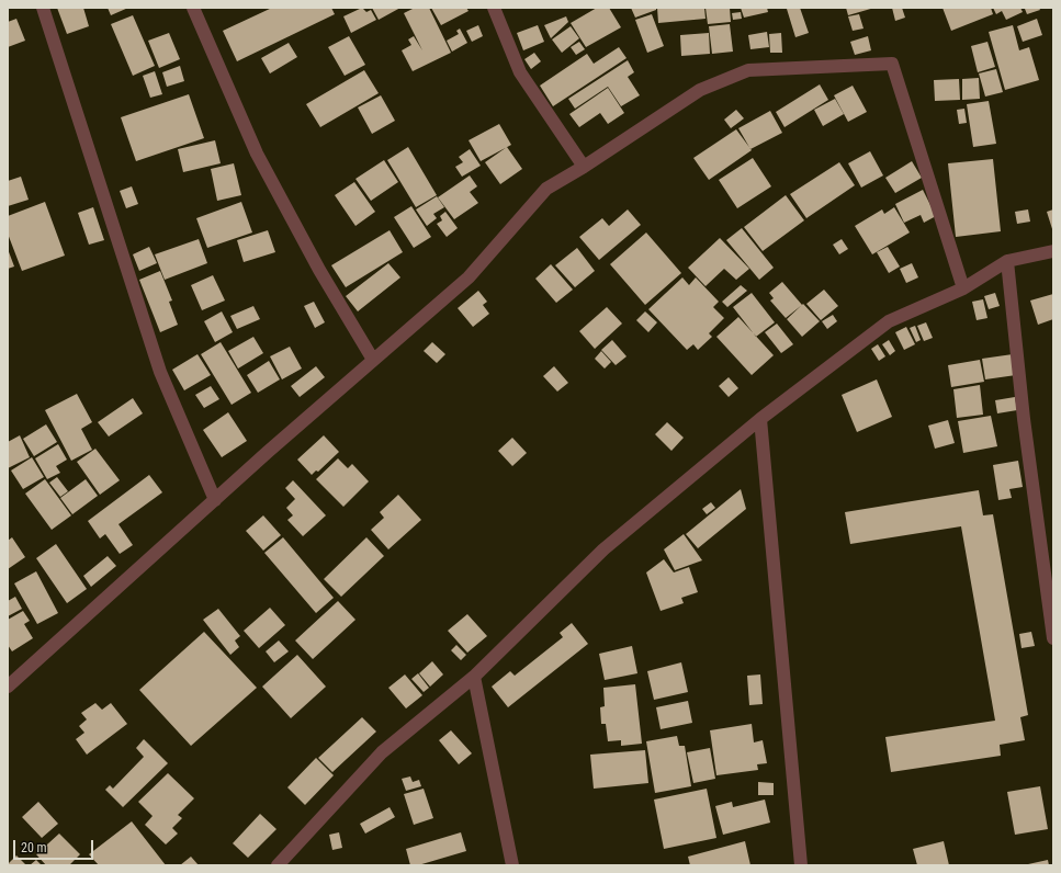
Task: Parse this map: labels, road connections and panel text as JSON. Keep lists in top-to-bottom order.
{
  "scale_bar": "20 m"
}
